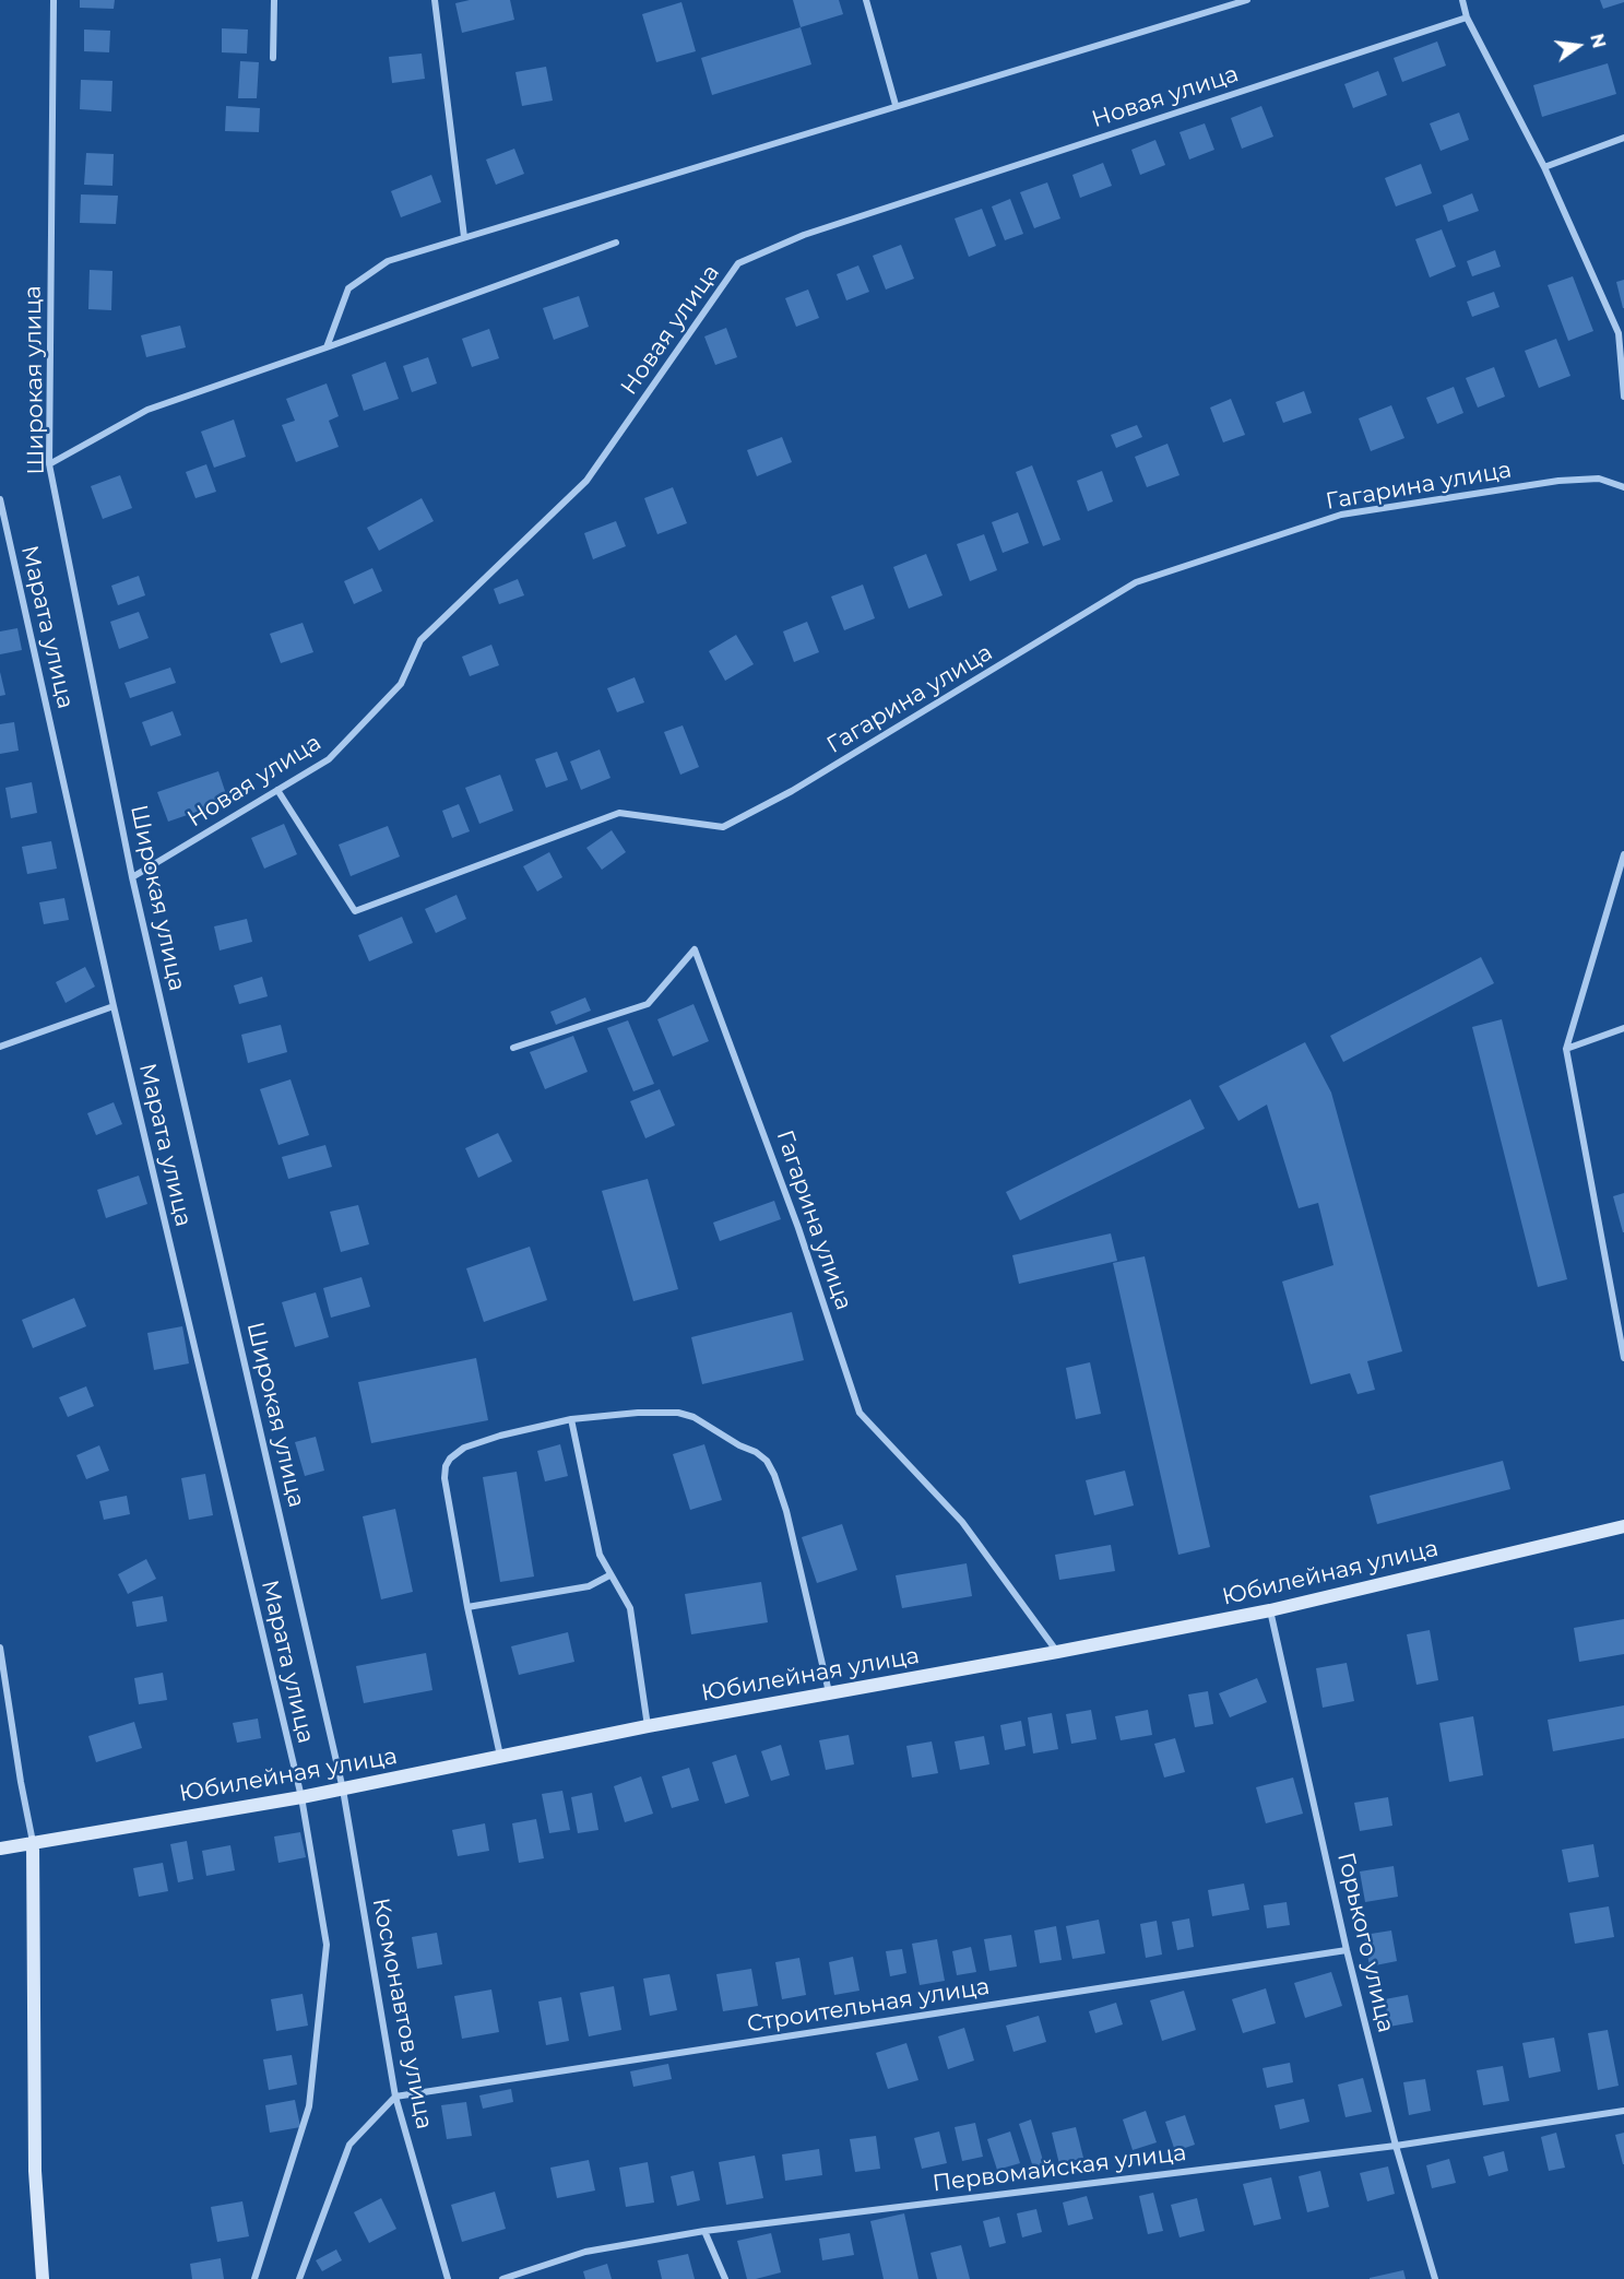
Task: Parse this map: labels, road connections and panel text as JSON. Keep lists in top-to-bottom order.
{
  "streets": {
    "main road": ["Юбилейная улица"],
    "street": [
      "Новая улица",
      "Широкая улица",
      "Гагарина улица",
      "Марата улица",
      "Горького улица",
      "Строительная улица",
      "Космонавтов улица",
      "Первомайская улица"
    ]
  },
  "crossings": [
    ["Новая улица", "Широкая улица"],
    ["Новая улица", "Гагарина улица"],
    ["Широкая улица", "Юбилейная улица"],
    ["Широкая улица", "Космонавтов улица"],
    ["Гагарина улица", "Юбилейная улица"],
    ["Марата улица", "Юбилейная улица"],
    ["Юбилейная улица", "Горького улица"],
    ["Юбилейная улица", "Космонавтов улица"],
    ["Горького улица", "Строительная улица"],
    ["Горького улица", "Первомайская улица"],
    ["Строительная улица", "Космонавтов улица"]
  ],
  "north": "right"
}
